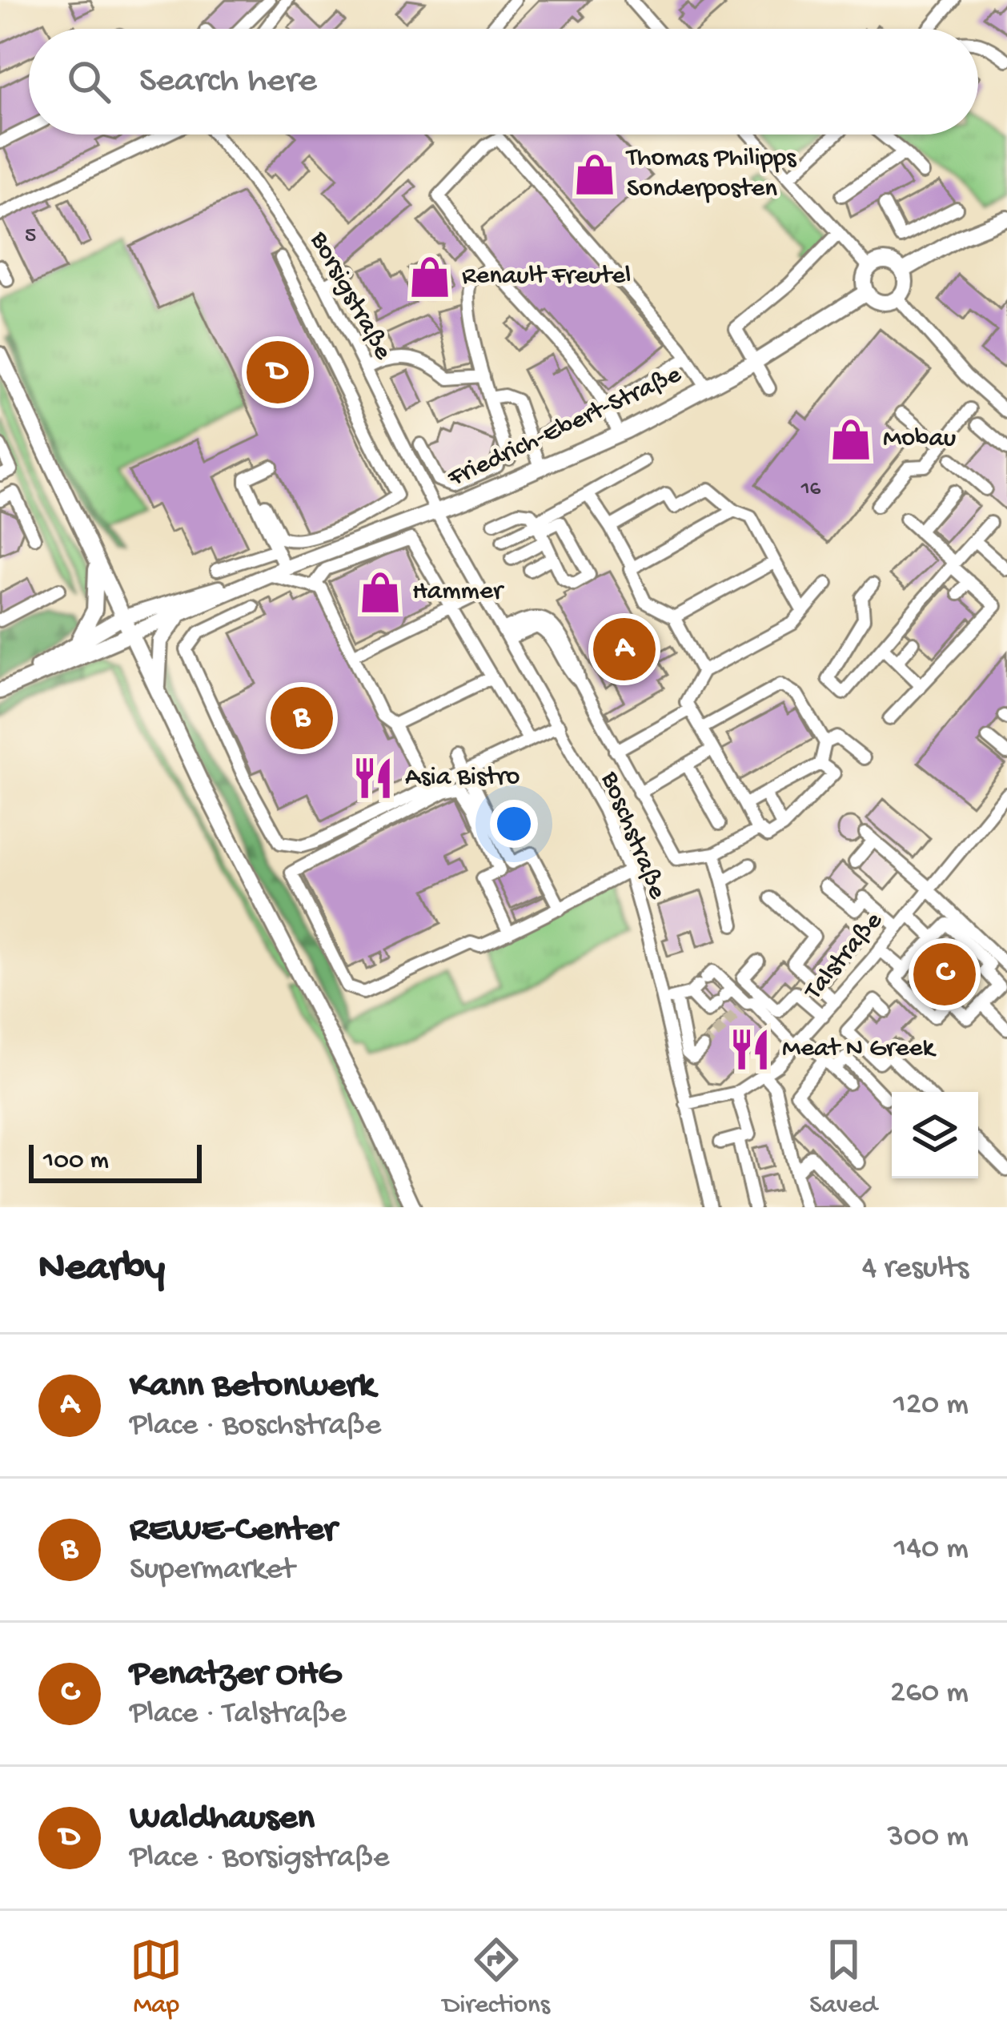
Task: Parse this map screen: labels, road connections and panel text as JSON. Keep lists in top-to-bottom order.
{
  "streets": {
    "main road": ["Friedrich-Ebert-Straße"],
    "street": ["Borsigstraße", "Boschstraße", "Talstraße"]
  },
  "crossings": [
    ["Borsigstraße", "Friedrich-Ebert-Straße"],
    ["Borsigstraße", "Boschstraße"],
    ["Friedrich-Ebert-Straße", "Boschstraße"],
    ["Boschstraße", "Talstraße"]
  ],
  "places": {
    "shop": [
      "Thomas Philipps Sonderposten",
      "Renault Freutel",
      "Mobau",
      "Hammer"
    ],
    "restaurant": ["Asia Bistro", "Meat N Greek"]
  },
  "house_numbers": ["5", "16"],
  "scale_bar": "100 m",
  "page": {
    "search": "Search here",
    "pins": [
      "D",
      "A",
      "B",
      "C"
    ],
    "scale": "100 m",
    "heading": ["Nearby", "4 results"],
    "list": [
      {
        "mark": "A",
        "name": "Kann Betonwerk",
        "note": "Place · Boschstraße",
        "value": "120 m"
      },
      {
        "mark": "B",
        "name": "REWE-Center",
        "note": "Supermarket",
        "value": "140 m"
      },
      {
        "mark": "C",
        "name": "Penatzer OHG",
        "note": "Place · Talstraße",
        "value": "260 m"
      },
      {
        "mark": "D",
        "name": "Waldhausen",
        "note": "Place · Borsigstraße",
        "value": "300 m"
      }
    ],
    "nav": ["Map", "Directions", "Saved"]
  }
}
